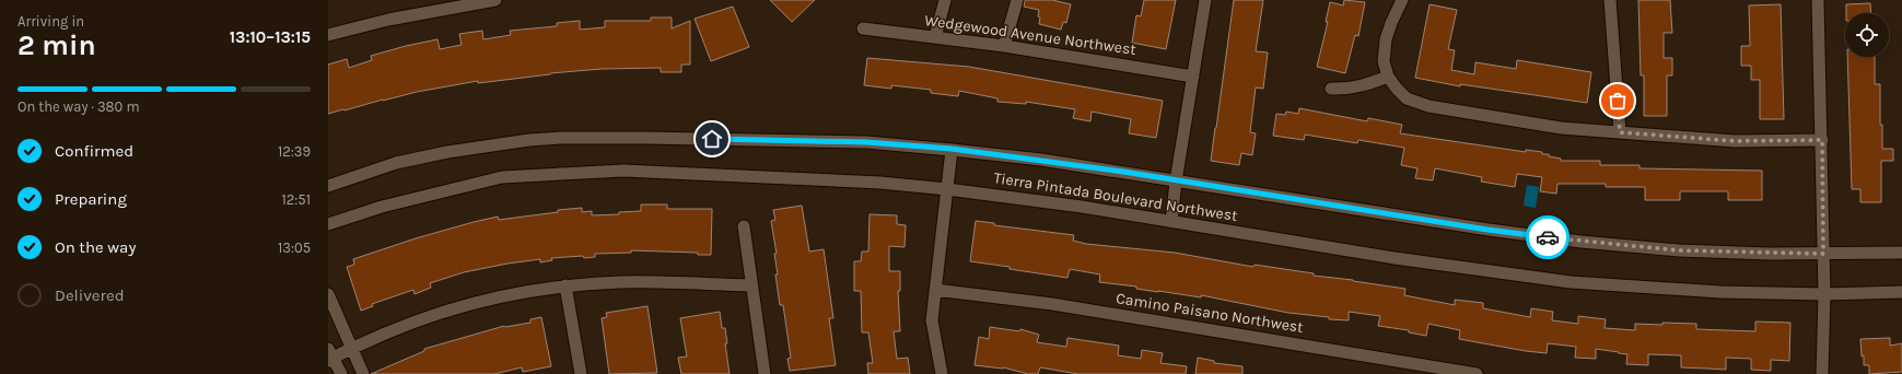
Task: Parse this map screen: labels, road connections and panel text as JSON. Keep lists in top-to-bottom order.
{
  "streets": {
    "street": ["Wedgewood Avenue Northwest", "Tierra Pintada Boulevard Northwest", "Camino Paisano Northwest"]
  },
  "page": {
    "heading": ["2 min", "Arriving in", "13:10–13:15"],
    "bar": "On the way · 380 m",
    "list": [
      ["Confirmed", "12:39"],
      ["Preparing", "12:51"],
      ["On the way", "13:05"],
      "Delivered"
    ]
  }
}
